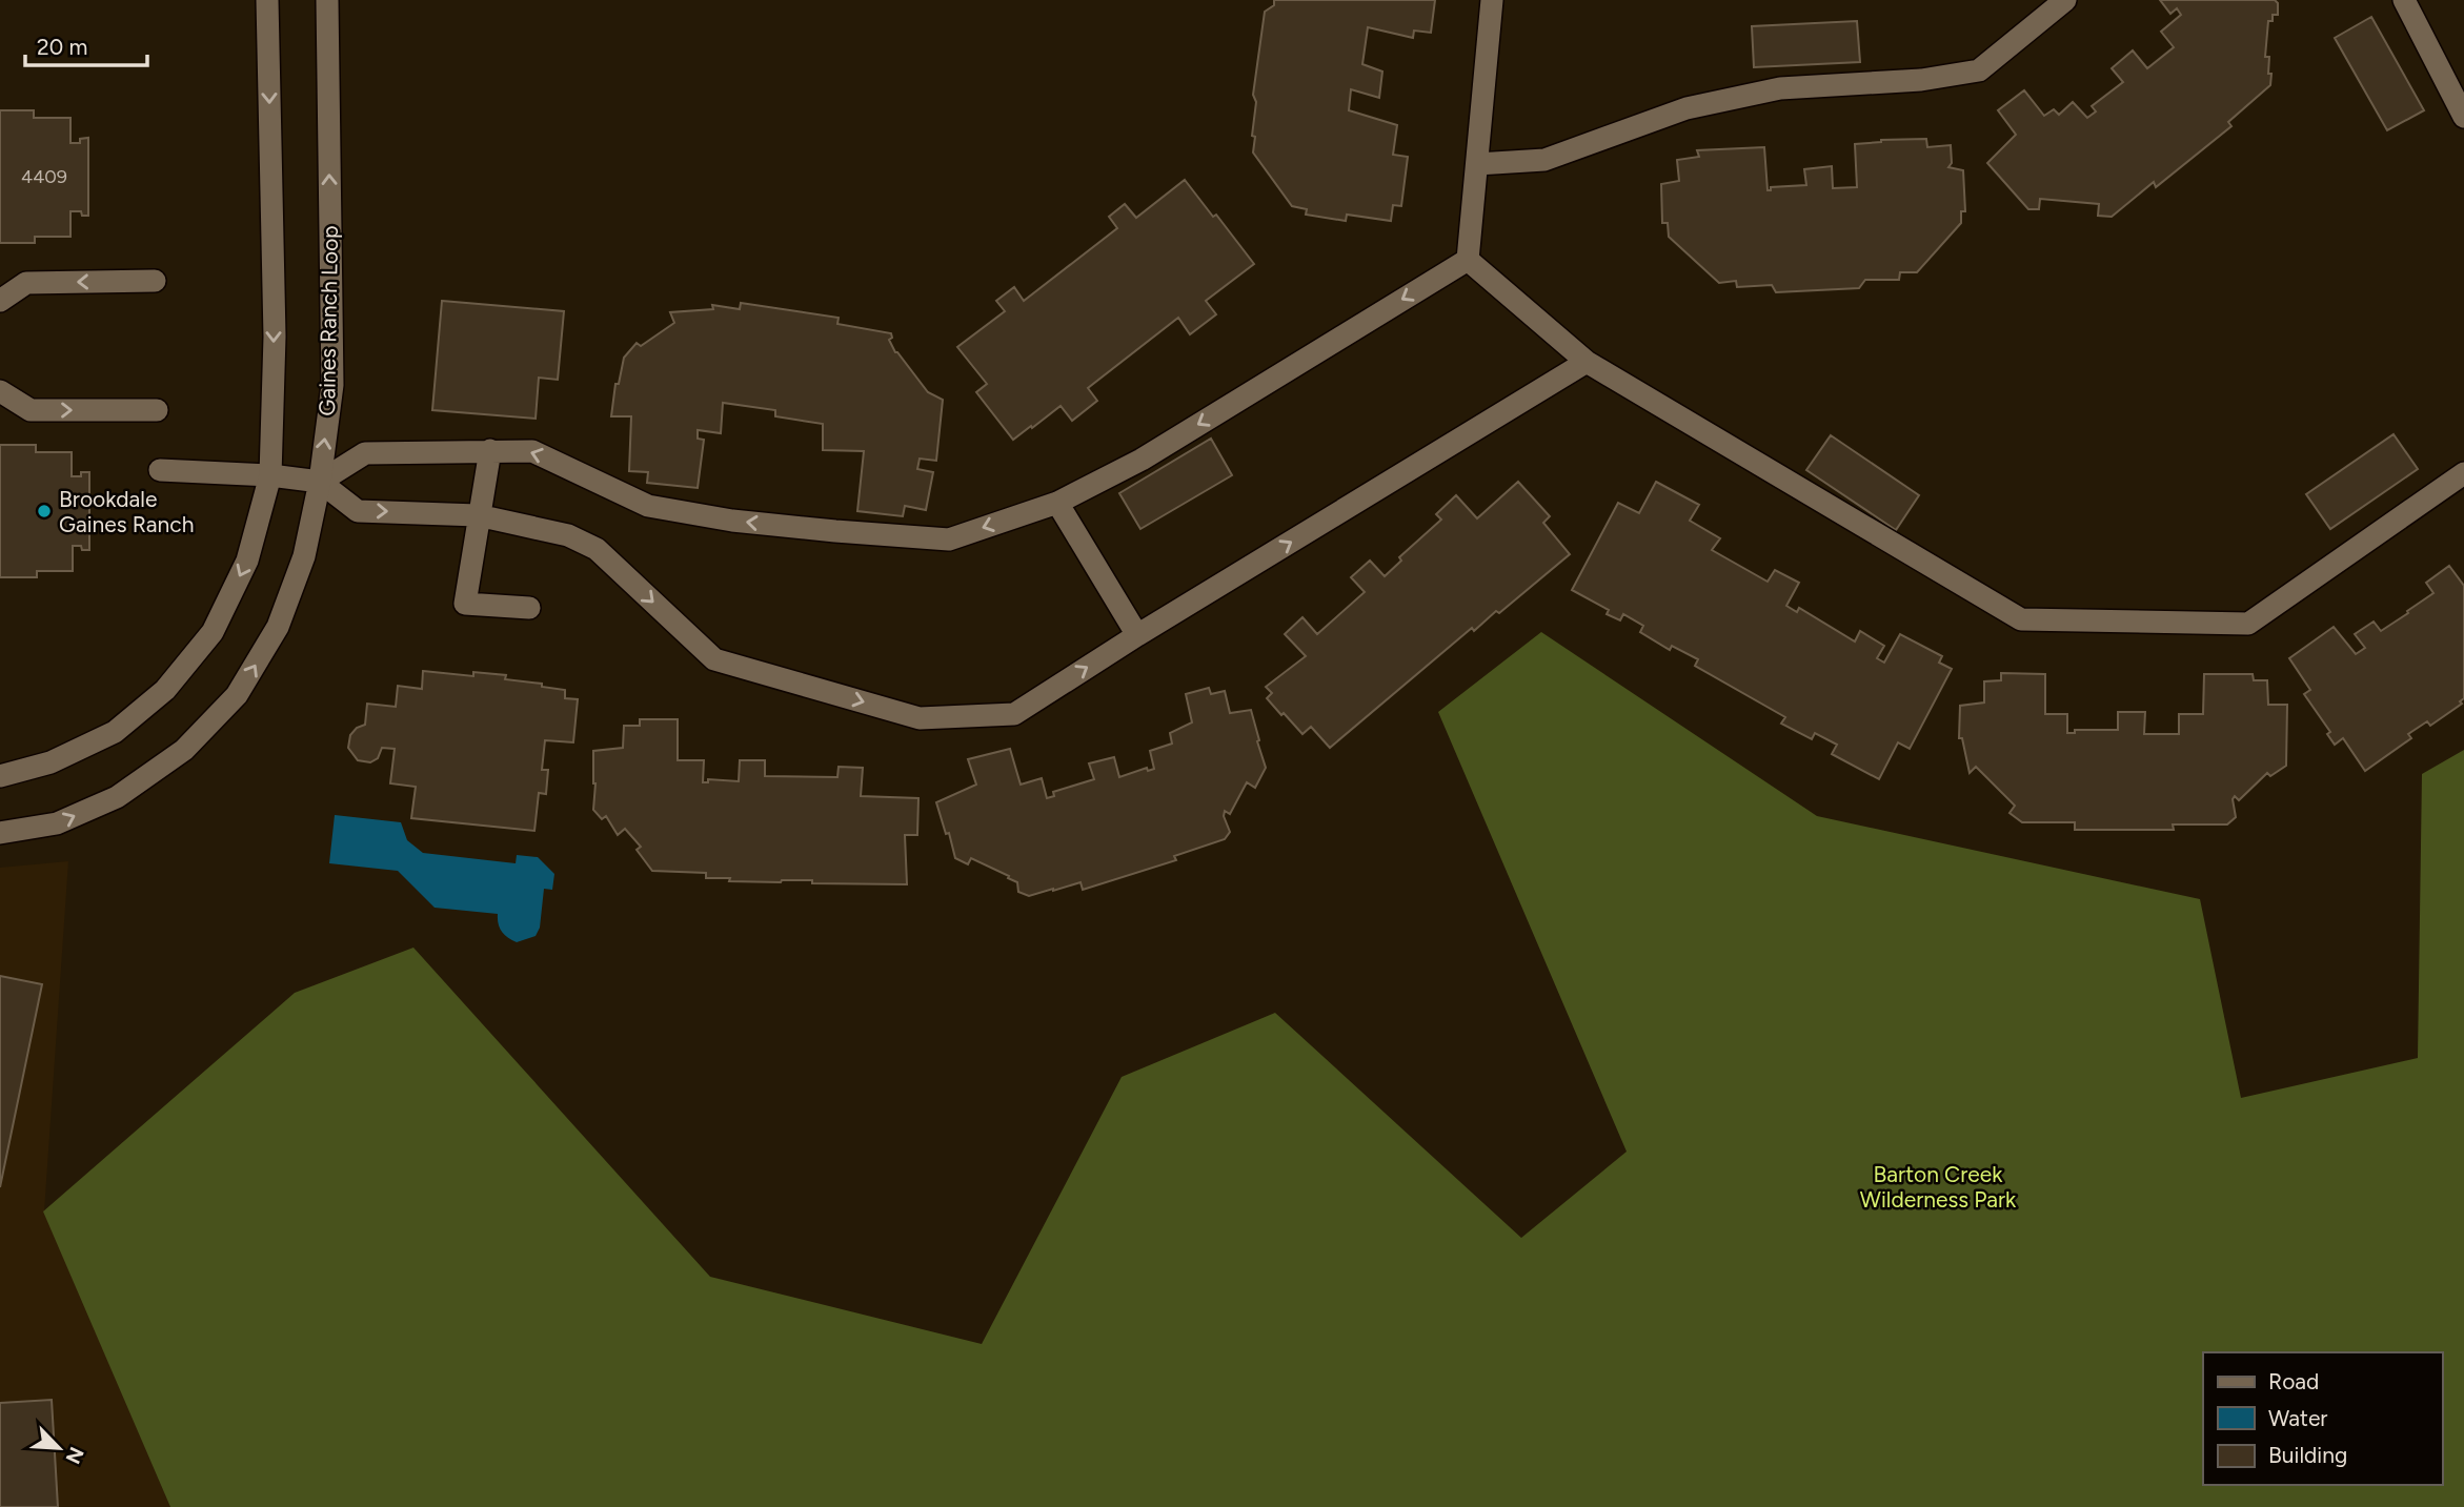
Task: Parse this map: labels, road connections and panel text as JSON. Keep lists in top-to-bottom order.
{
  "streets": {
    "street": ["Gaines Ranch Loop"]
  },
  "parks": ["Barton Creek Wilderness Park"],
  "places": ["Brookdale Gaines Ranch"],
  "house_numbers": ["4409"],
  "legend": ["Road", "Water", "Building"],
  "scale_bar": "20 m",
  "north": "bottom right"
}
